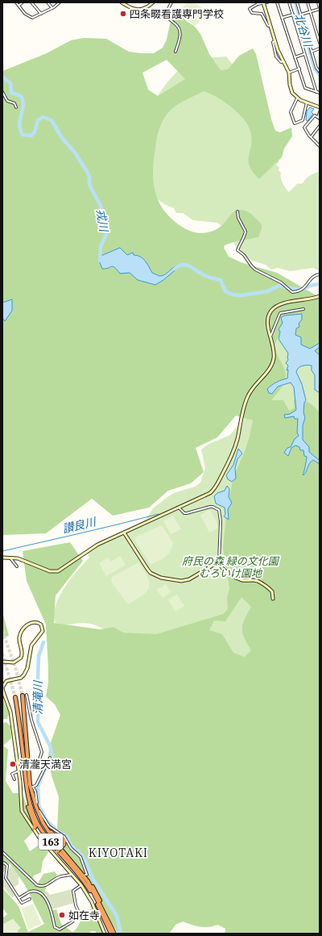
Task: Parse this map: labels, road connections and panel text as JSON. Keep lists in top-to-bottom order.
{
  "streets": {
    "highway": ["163"]
  },
  "districts": ["KIYOTAKI"],
  "water": [
    "北谷川",
    "戎川",
    "讃良川",
    "清滝川"
  ],
  "parks": ["府民の森 緑の文化園 むろいけ園地"],
  "places": ["四条畷看護専門学校", "清瀧天満宮", "如在寺"]
}
